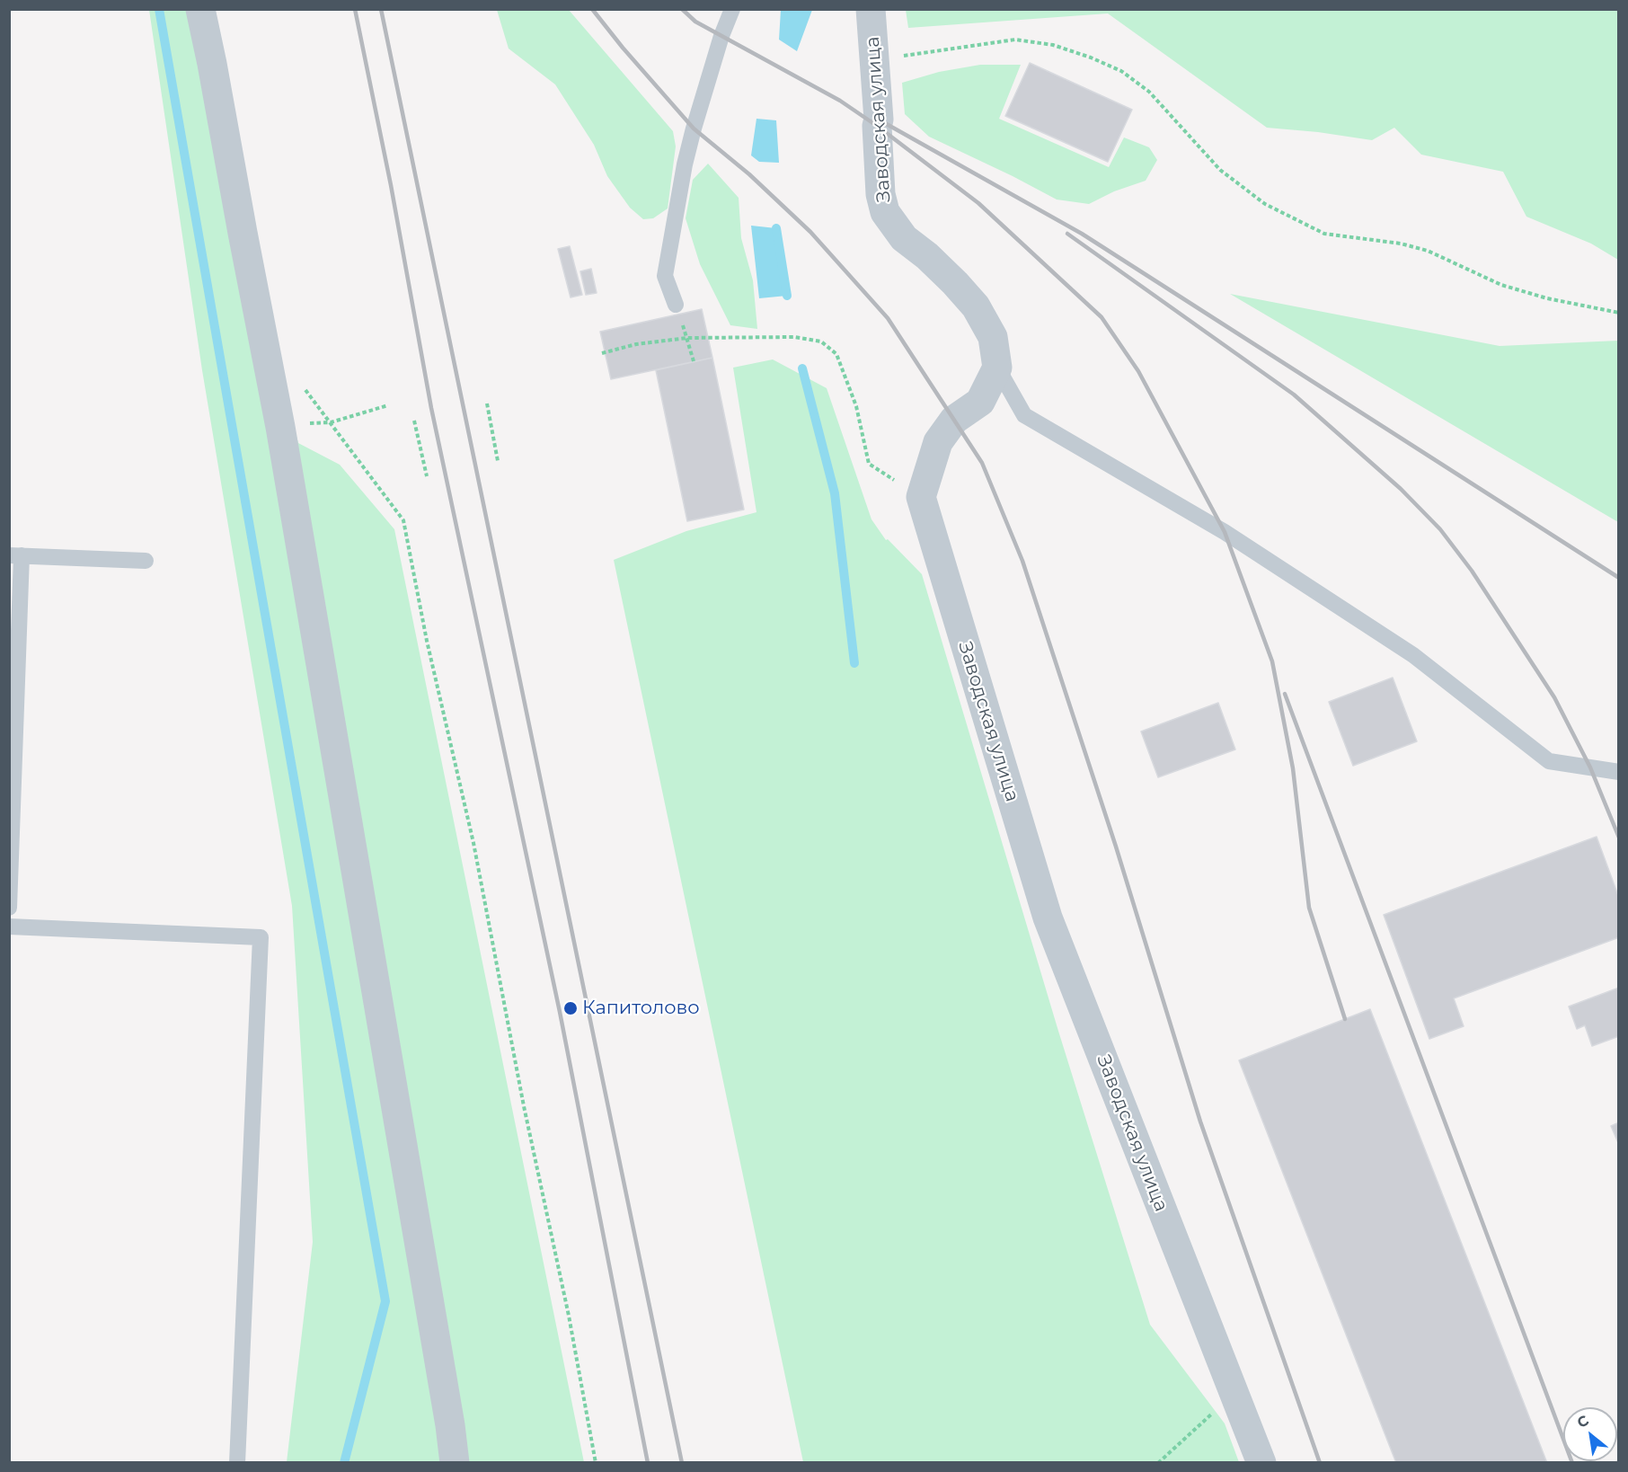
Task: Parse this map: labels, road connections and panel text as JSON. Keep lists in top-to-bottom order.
{
  "streets": {
    "street": ["Заводская улица"]
  },
  "places": ["Капитолово"],
  "north": "top left"
}
